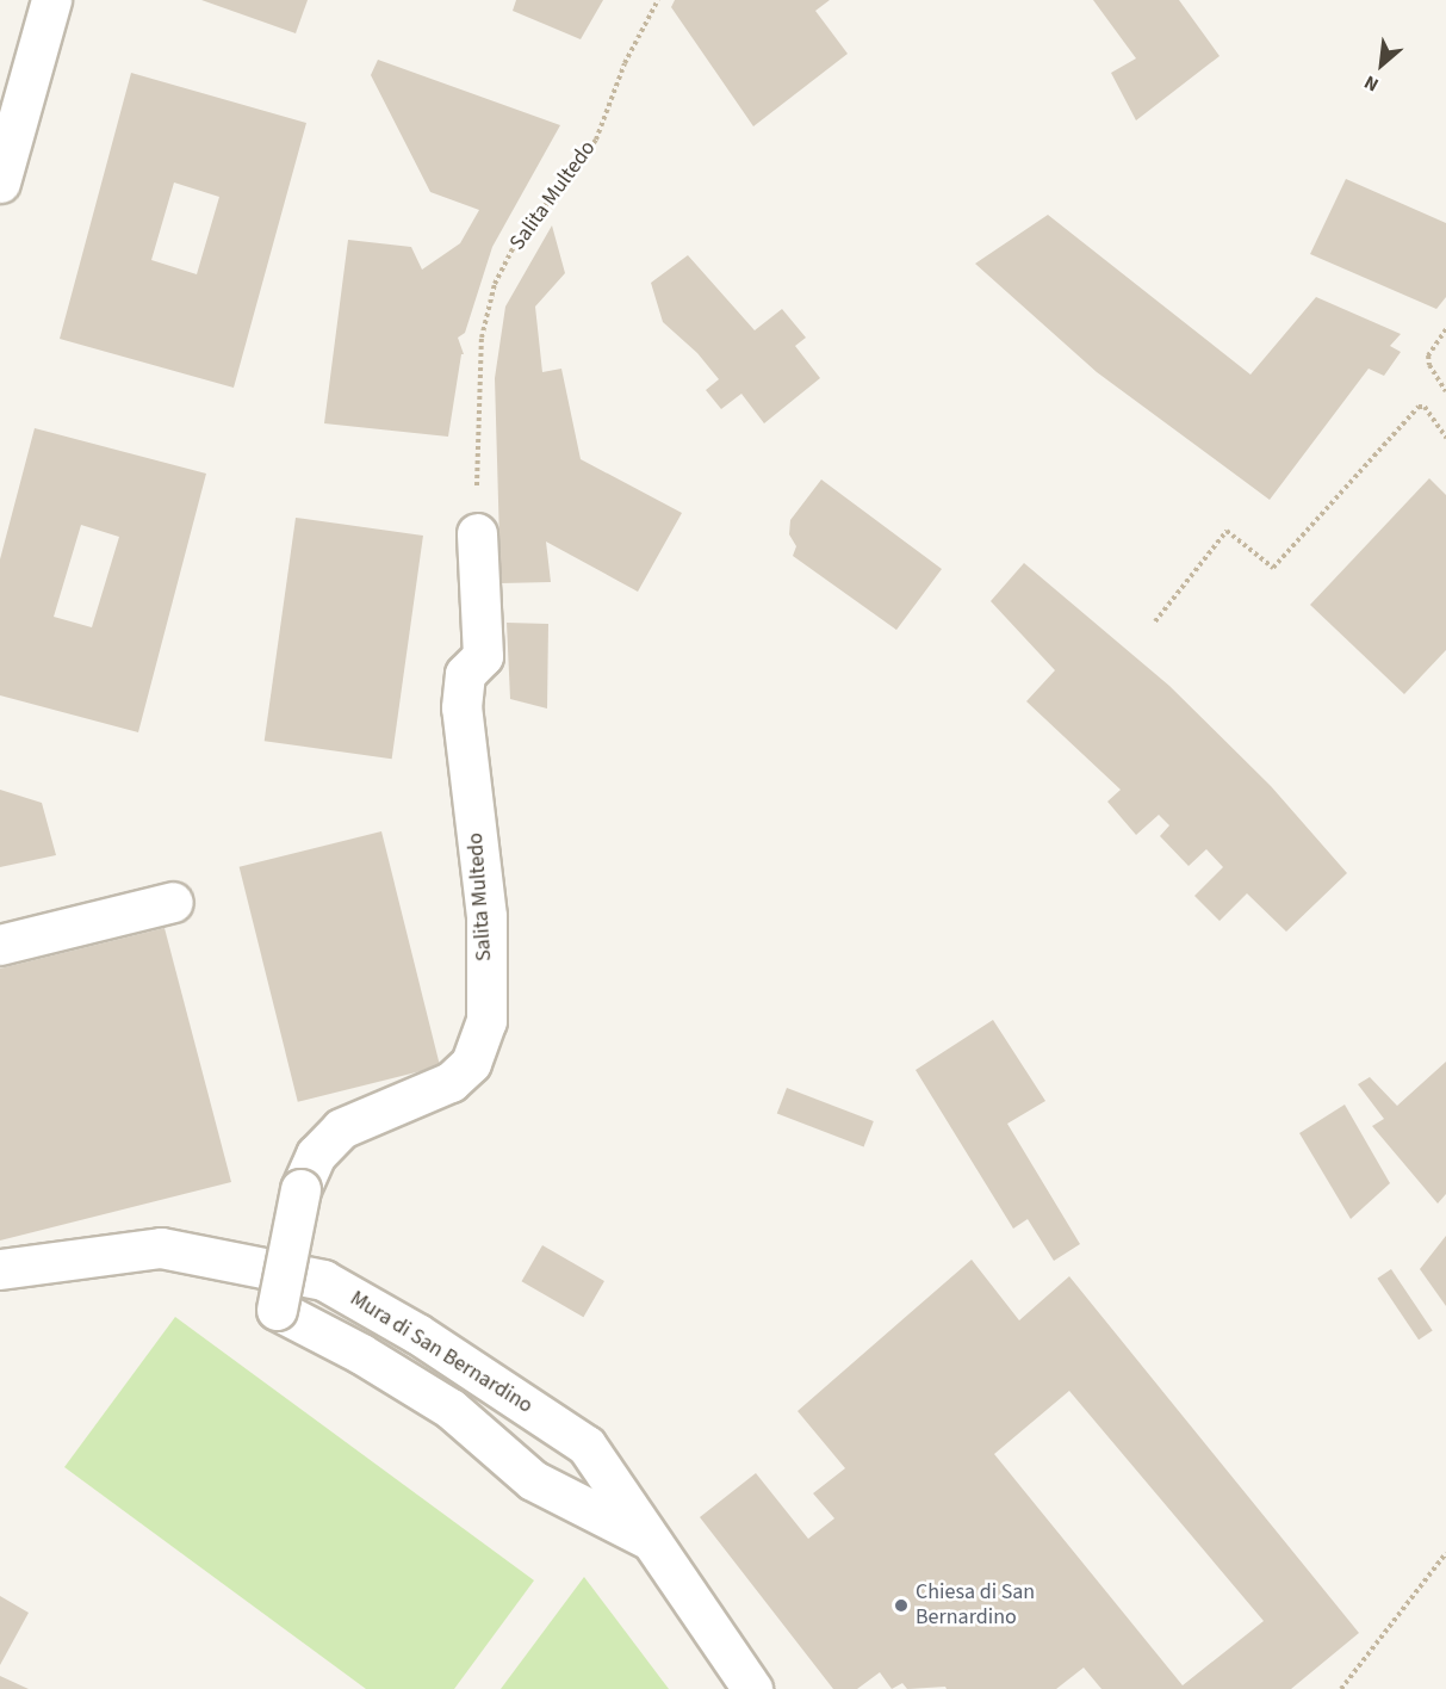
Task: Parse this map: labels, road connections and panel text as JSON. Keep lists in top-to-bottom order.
{
  "streets": {
    "street": ["Salita Multedo", "Mura di San Bernardino"]
  },
  "crossings": [
    ["Salita Multedo", "Mura di San Bernardino"]
  ],
  "places": ["Chiesa di San Bernardino"],
  "north": "bottom left"
}
